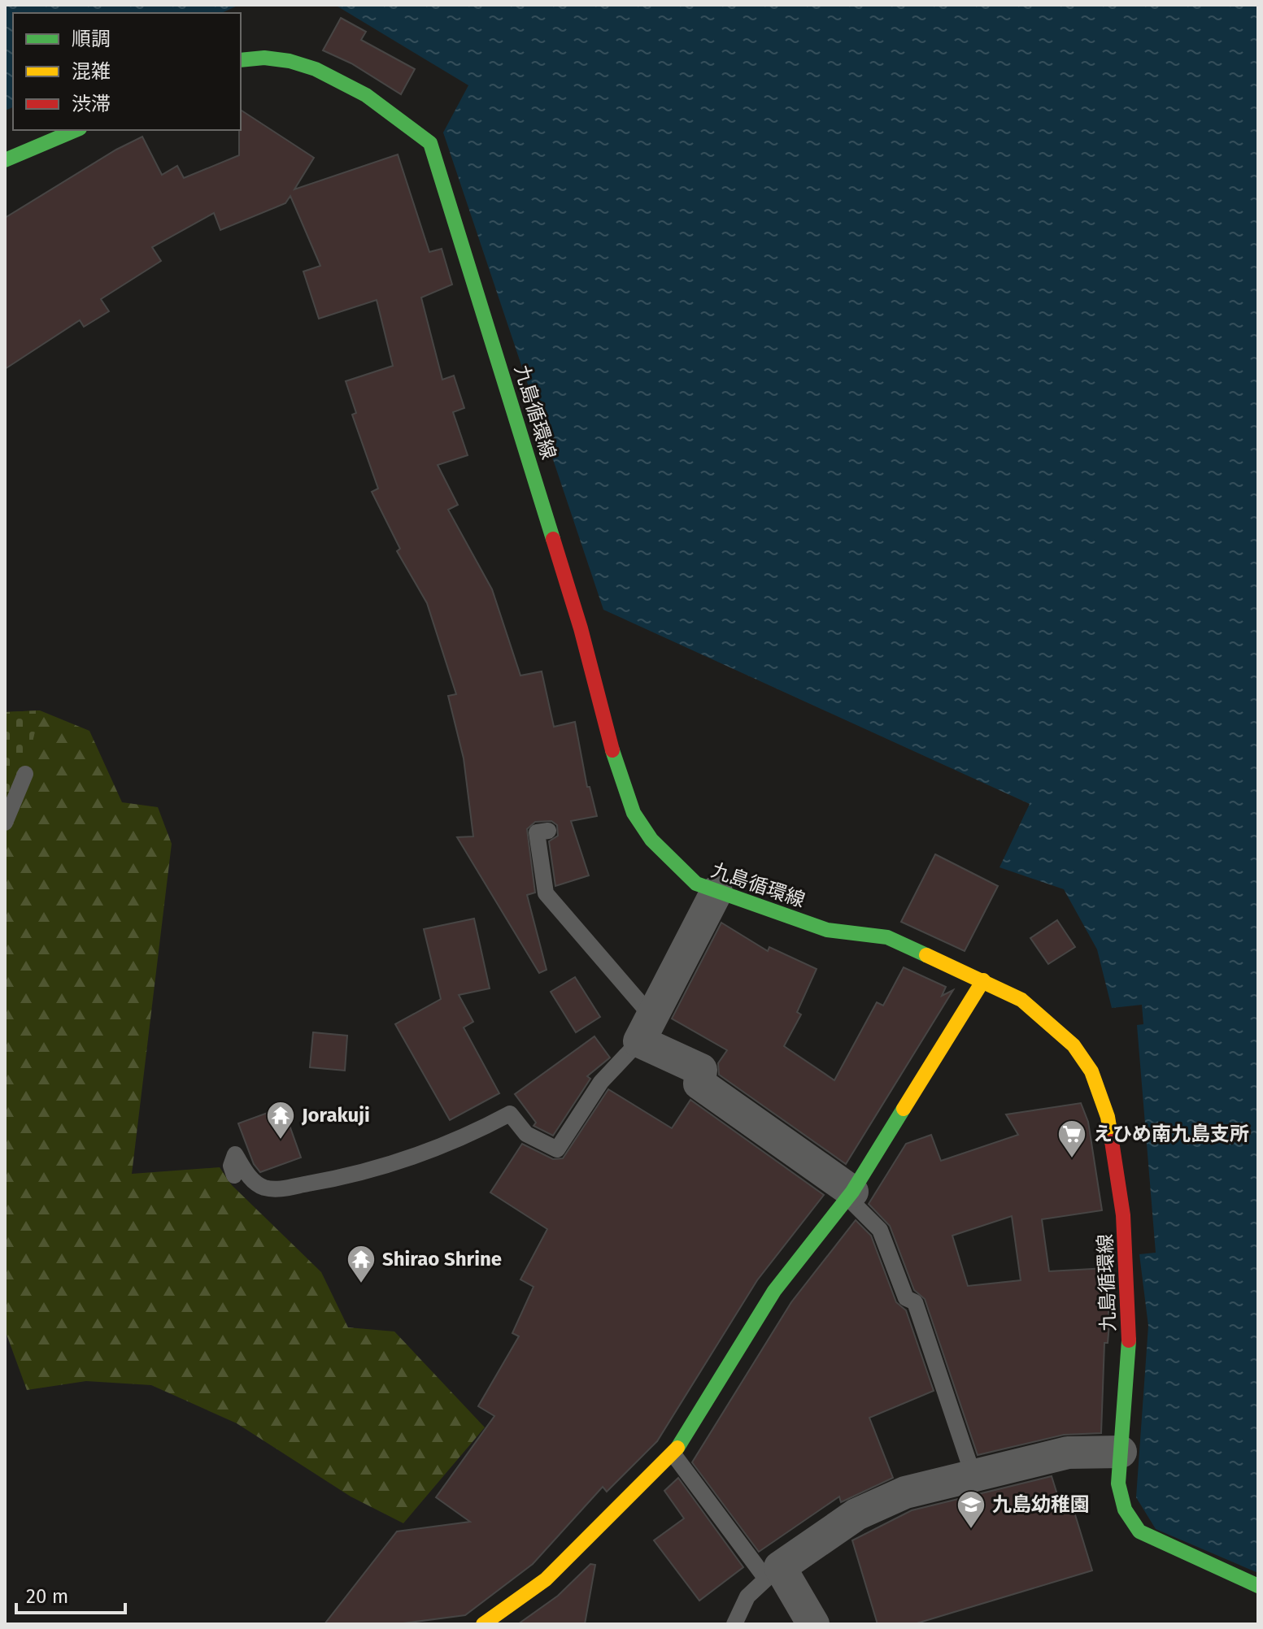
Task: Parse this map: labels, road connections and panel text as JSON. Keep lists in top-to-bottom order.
{
  "streets": {
    "main road": ["九島循環線"]
  },
  "places": {
    "temple": ["Jorakuji", "Shirao Shrine"],
    "supermarket": ["えひめ南九島支所"],
    "school or university": ["九島幼稚園"]
  },
  "legend": ["順調", "混雑", "渋滞"],
  "scale_bar": "20 m"
}
